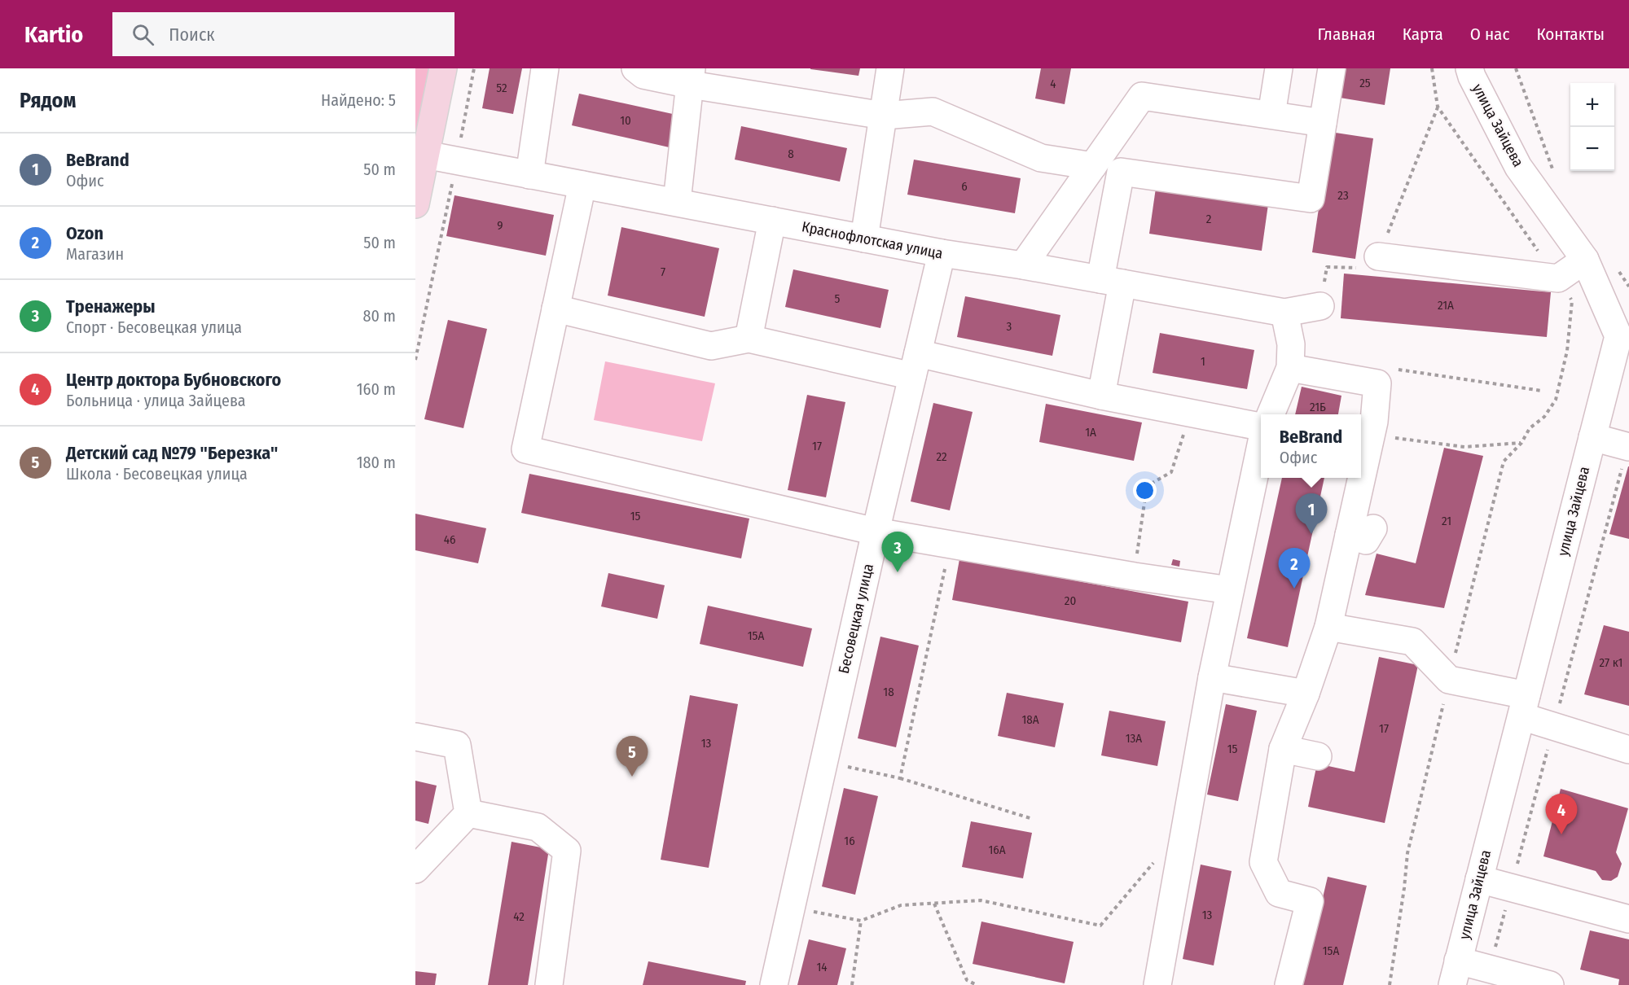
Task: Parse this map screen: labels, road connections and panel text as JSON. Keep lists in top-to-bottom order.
{
  "streets": {
    "street": ["улица Зайцева", "Краснофлотская улица", "Бесовецкая улица"]
  },
  "crossings": [
    ["Краснофлотская улица", "Бесовецкая улица"]
  ],
  "house_numbers": [
    "25",
    "4",
    "52",
    "10",
    "8",
    "6",
    "23",
    "2",
    "9",
    "7",
    "5",
    "21А",
    "3",
    "1",
    "21Б",
    "1А",
    "17",
    "22",
    "15",
    "21",
    "46",
    "20",
    "15А",
    "27 к1",
    "18",
    "18А",
    "17",
    "13А",
    "13",
    "15",
    "16",
    "16А",
    "13",
    "42",
    "15А",
    "14"
  ],
  "page": {
    "header": "Kartio",
    "search": "Поиск",
    "nav": [
      "Главная",
      "Карта",
      "О нас",
      "Контакты"
    ],
    "heading": ["Рядом", "Найдено: 5"],
    "map_buttons": ["+", "−"],
    "list": [
      {
        "mark": "1",
        "name": "BeBrand",
        "note": "Офис",
        "value": "50 m"
      },
      {
        "mark": "2",
        "name": "Ozon",
        "note": "Магазин",
        "value": "50 m"
      },
      {
        "mark": "3",
        "name": "Тренажеры",
        "note": "Спорт · Бесовецкая улица",
        "value": "80 m"
      },
      {
        "mark": "4",
        "name": "Центр доктора Бубновского",
        "note": "Больница · улица Зайцева",
        "value": "160 m"
      },
      {
        "mark": "5",
        "name": "Детский сад №79 \"Березка\"",
        "note": "Школа · Бесовецкая улица",
        "value": "180 m"
      }
    ],
    "popup": ["BeBrand", "Офис"],
    "pins": [
      "1",
      "3",
      "2",
      "5",
      "4"
    ]
  }
}
